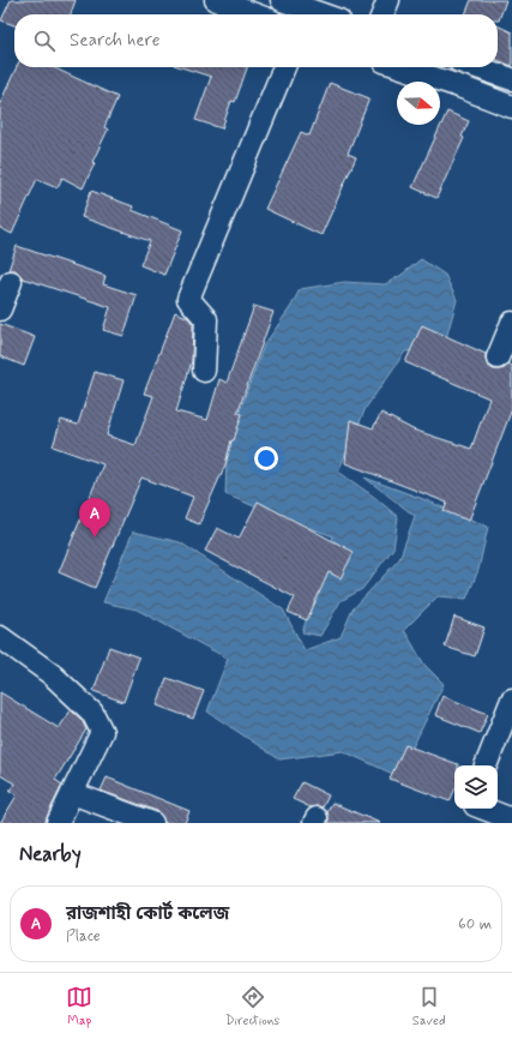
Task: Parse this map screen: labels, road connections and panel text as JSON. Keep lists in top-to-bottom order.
{
  "north": "right",
  "page": {
    "search": "Search here",
    "pins": "A",
    "heading": "Nearby",
    "list": [
      {
        "mark": "A",
        "name": "রাজশাহী কোর্ট কলেজ",
        "note": "Place",
        "value": "60 m"
      }
    ],
    "nav": ["Map", "Directions", "Saved"]
  }
}
